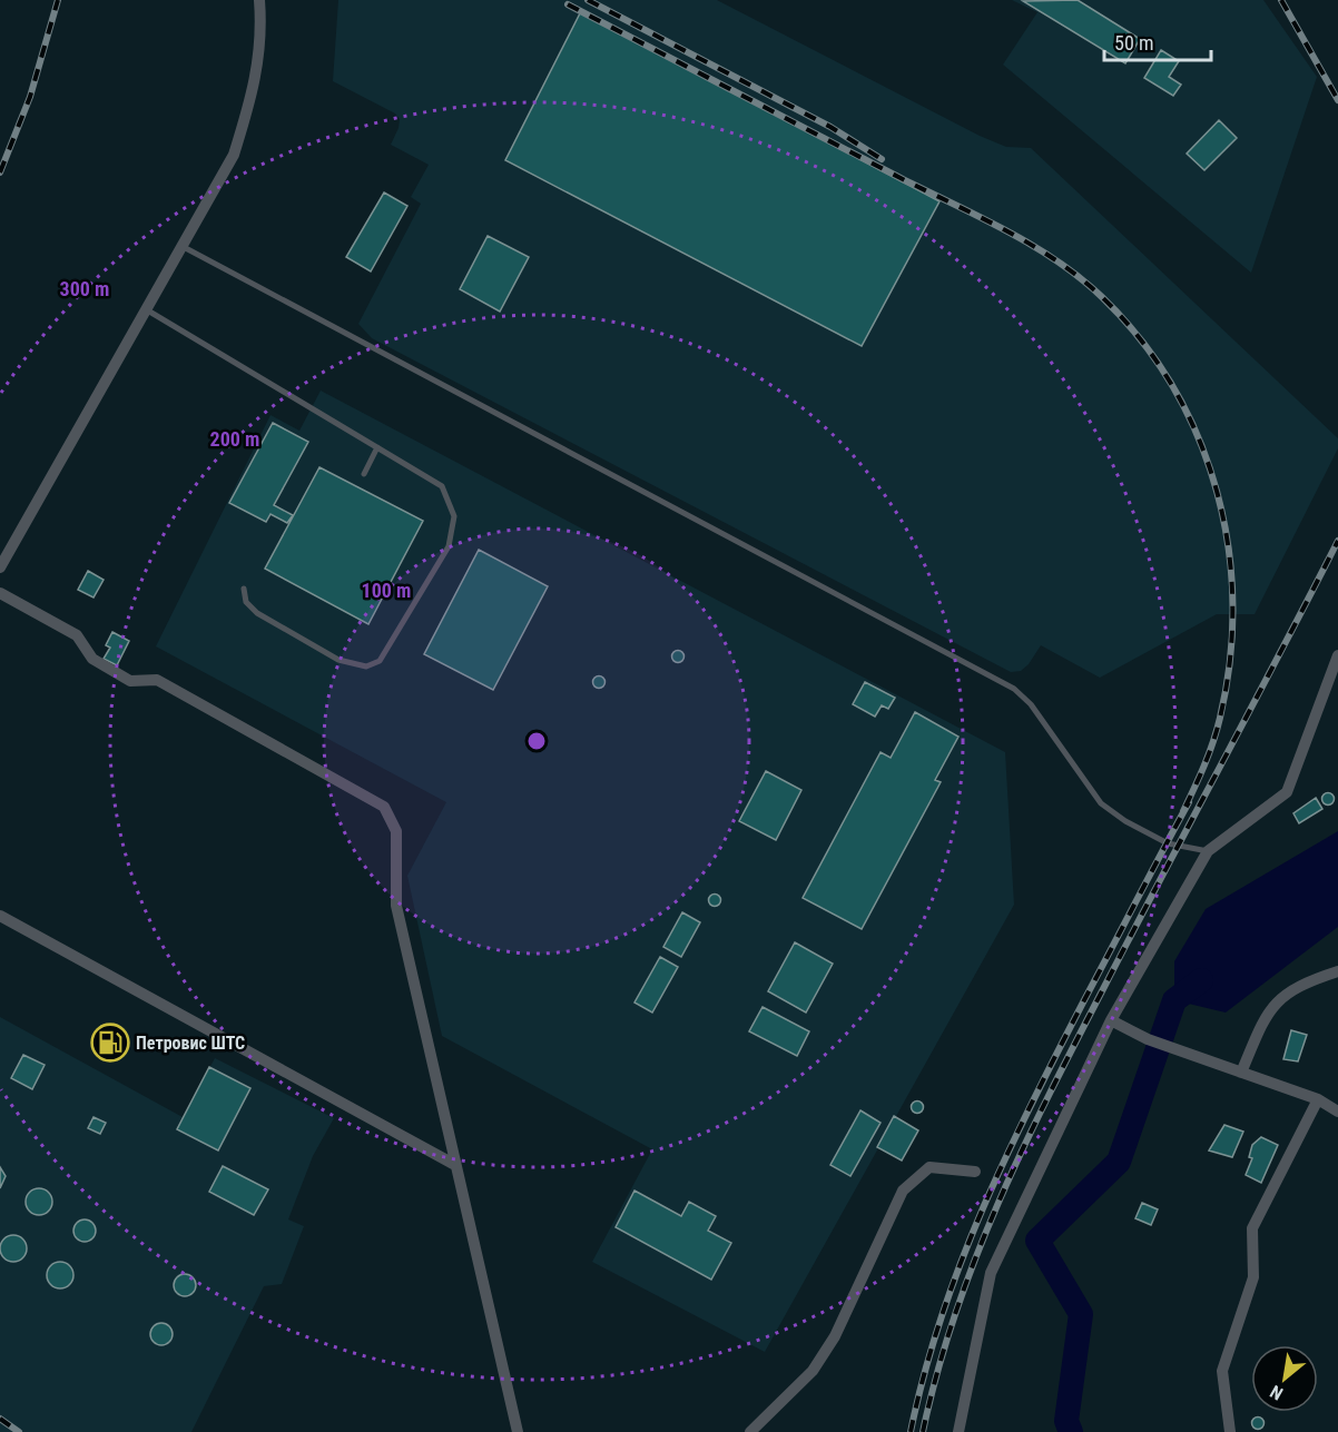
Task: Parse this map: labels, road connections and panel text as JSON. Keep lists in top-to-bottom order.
{
  "places": {
    "fuel station": ["Петровис ШТС"]
  },
  "scale_bar": "50 m",
  "north": "bottom left",
  "rings": ["300 m", "200 m", "100 m"]
}
